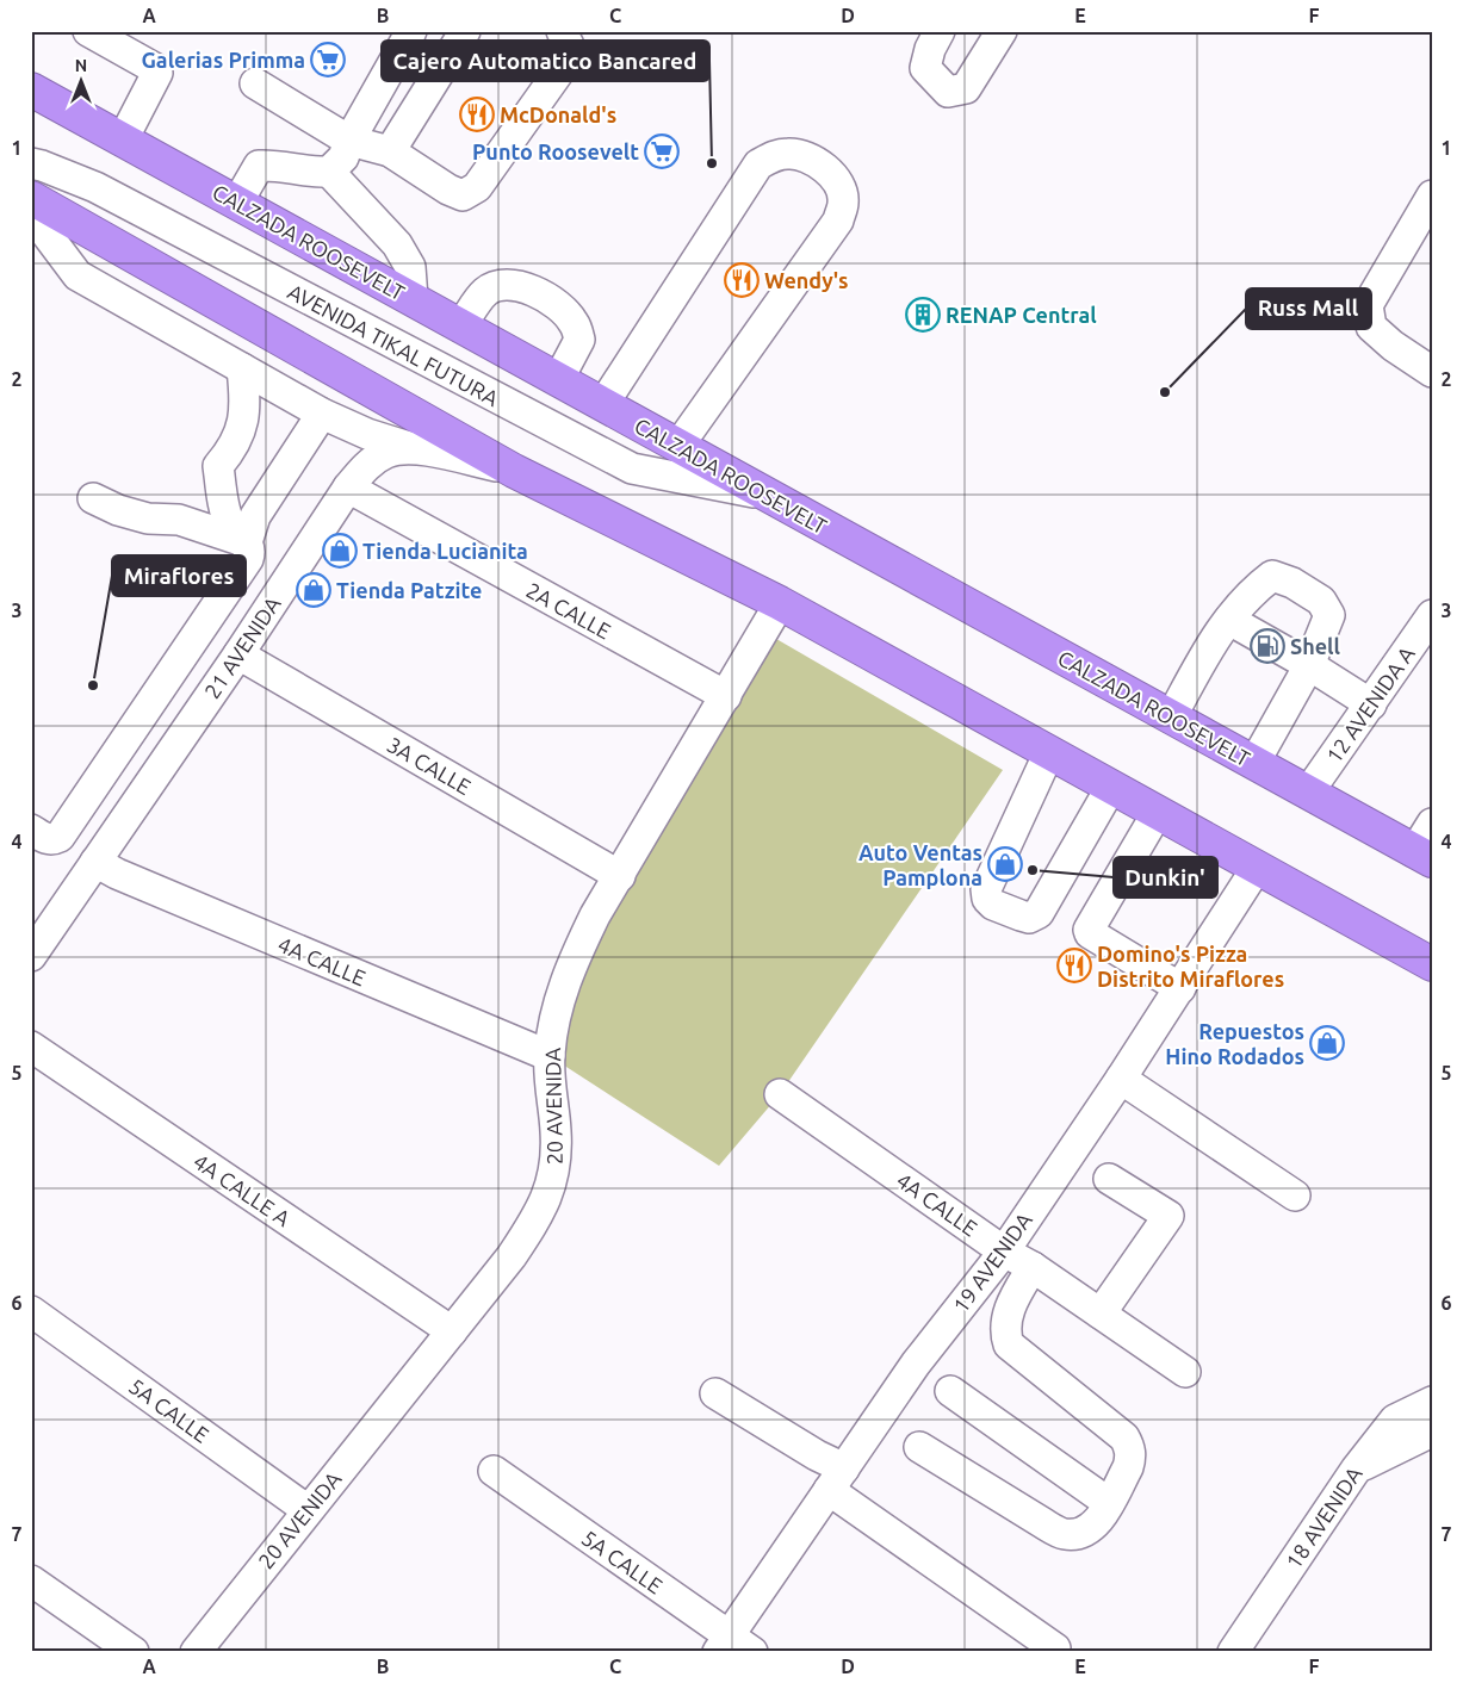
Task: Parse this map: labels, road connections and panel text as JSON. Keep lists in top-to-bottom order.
{
  "streets": {
    "highway": ["CALZADA ROOSEVELT"],
    "street": [
      "AVENIDA TIKAL FUTURA",
      "2A CALLE",
      "21 AVENIDA",
      "12 AVENIDA A",
      "3A CALLE",
      "4A CALLE",
      "20 AVENIDA",
      "4A CALLE A",
      "19 AVENIDA",
      "5A CALLE",
      "18 AVENIDA"
    ]
  },
  "crossings": [
    ["CALZADA ROOSEVELT", "AVENIDA TIKAL FUTURA"],
    ["CALZADA ROOSEVELT", "12 AVENIDA A"],
    ["2A CALLE", "21 AVENIDA"],
    ["2A CALLE", "20 AVENIDA"],
    ["21 AVENIDA", "3A CALLE"],
    ["21 AVENIDA", "4A CALLE"],
    ["3A CALLE", "20 AVENIDA"],
    ["4A CALLE", "20 AVENIDA"],
    ["4A CALLE", "19 AVENIDA"],
    ["20 AVENIDA", "4A CALLE A"],
    ["20 AVENIDA", "5A CALLE"],
    ["19 AVENIDA", "5A CALLE"]
  ],
  "places": {
    "supermarket": ["Galerias Primma", "Punto Roosevelt"],
    "restaurant": ["McDonald's", "Wendy's", "Domino's Pizza Distrito Miraflores"],
    "other": [
      "Cajero Automatico Bancared",
      "Russ Mall",
      "Miraflores",
      "Dunkin'"
    ],
    "building": ["RENAP Central"],
    "shop": [
      "Tienda Lucianita",
      "Tienda Patzite",
      "Auto Ventas Pamplona",
      "Repuestos Hino Rodados"
    ],
    "fuel station": ["Shell"]
  },
  "north": "top",
  "grid": {
    "columns": [
      "A",
      "B",
      "C",
      "D",
      "E",
      "F"
    ],
    "rows": [
      "1",
      "2",
      "3",
      "4",
      "5",
      "6",
      "7"
    ]
  }
}
